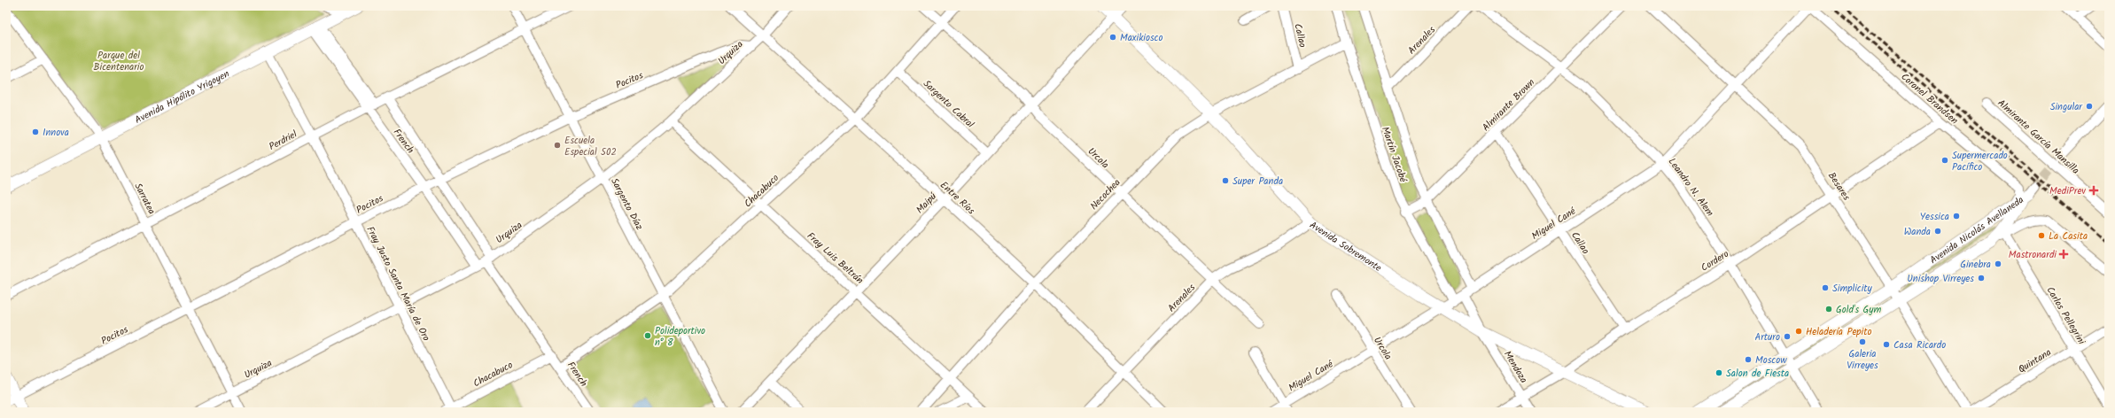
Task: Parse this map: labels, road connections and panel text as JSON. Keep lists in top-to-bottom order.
{
  "streets": {
    "main road": ["Avenida Hipólito Yrigoyen", "Avenida Nicolás Avellaneda", "Avenida Sobremonte"],
    "street": [
      "Callao",
      "Arenales",
      "Urquiza",
      "Pocitos",
      "Coronel Brandsen",
      "Sargento Cabral",
      "Almirante Brown",
      "Almirante García Mansilla",
      "Perdriel",
      "French",
      "Martín Jacobé",
      "Urcola",
      "Besares",
      "Leandro N. Alem",
      "Chacabuco",
      "Necochea",
      "Entre Ríos",
      "Sarratea",
      "Maipú",
      "Sargento Díaz",
      "Miguel Cané",
      "Fray Luis Beltrán",
      "Cordero",
      "Fray Justo Santa María de Oro",
      "Carlos Pellegrini",
      "Quintana",
      "Mendoza"
    ]
  },
  "crossings": [
    ["Callao", "Almirante Brown"],
    ["Callao", "Necochea"],
    ["Callao", "Miguel Cané"],
    ["Callao", "Cordero"],
    ["Arenales", "Martín Jacobé"],
    ["Arenales", "Urcola"],
    ["Arenales", "Entre Ríos"],
    ["Arenales", "Avenida Sobremonte"],
    ["Urquiza", "Pocitos"],
    ["Urquiza", "French"],
    ["Urquiza", "Entre Ríos"],
    ["Urquiza", "Sarratea"],
    ["Urquiza", "Sargento Díaz"],
    ["Urquiza", "Fray Luis Beltrán"],
    ["Urquiza", "Fray Justo Santa María de Oro"],
    ["Pocitos", "French"],
    ["Pocitos", "Sarratea"],
    ["Pocitos", "Sargento Díaz"],
    ["Pocitos", "Fray Justo Santa María de Oro"],
    ["Avenida Hipólito Yrigoyen", "French"],
    ["Avenida Hipólito Yrigoyen", "Sarratea"],
    ["Avenida Hipólito Yrigoyen", "Fray Justo Santa María de Oro"],
    ["Coronel Brandsen", "Miguel Cané"],
    ["Coronel Brandsen", "Avenida Nicolás Avellaneda"],
    ["Coronel Brandsen", "Cordero"],
    ["Sargento Cabral", "Chacabuco"],
    ["Sargento Cabral", "Maipú"],
    ["Almirante Brown", "Martín Jacobé"],
    ["Almirante Brown", "Leandro N. Alem"],
    ["Perdriel", "French"],
    ["Perdriel", "Sarratea"],
    ["Perdriel", "Sargento Díaz"],
    ["Perdriel", "Fray Justo Santa María de Oro"],
    ["French", "Chacabuco"],
    ["Martín Jacobé", "Necochea"],
    ["Martín Jacobé", "Miguel Cané"],
    ["Urcola", "Chacabuco"],
    ["Urcola", "Necochea"],
    ["Urcola", "Maipú"],
    ["Urcola", "Miguel Cané"],
    ["Besares", "Miguel Cané"],
    ["Besares", "Avenida Nicolás Avellaneda"],
    ["Besares", "Cordero"],
    ["Leandro N. Alem", "Miguel Cané"],
    ["Leandro N. Alem", "Avenida Nicolás Avellaneda"],
    ["Leandro N. Alem", "Cordero"],
    ["Chacabuco", "Entre Ríos"],
    ["Chacabuco", "Sargento Díaz"],
    ["Chacabuco", "Fray Luis Beltrán"],
    ["Chacabuco", "Fray Justo Santa María de Oro"],
    ["Necochea", "Entre Ríos"],
    ["Necochea", "Avenida Sobremonte"],
    ["Necochea", "Fray Luis Beltrán"],
    ["Entre Ríos", "Maipú"],
    ["Maipú", "Avenida Sobremonte"],
    ["Maipú", "Fray Luis Beltrán"],
    ["Miguel Cané", "Avenida Sobremonte"],
    ["Miguel Cané", "Mendoza"],
    ["Avenida Sobremonte", "Cordero"],
    ["Avenida Sobremonte", "Mendoza"],
    ["Cordero", "Mendoza"],
    ["Carlos Pellegrini", "Quintana"]
  ],
  "parks": ["Parque del Bicentenario"],
  "places": {
    "other": [
      "Maxikiosco",
      "Singular",
      "Innova",
      "Escuela Especial 502",
      "Supermercado Pacífico",
      "Super Panda",
      "Yessica",
      "Wanda",
      "La Casita",
      "Ginebra",
      "Unishop Virreyes",
      "Simplicity",
      "Gold's Gym",
      "Heladería Pepito",
      "Polideportivo n° 8",
      "Arturo",
      "Galeria Virreyes",
      "Casa Ricardo",
      "Moscow",
      "Salon de Fiesta"
    ],
    "health": ["MediPrev", "Mastronardi"]
  }
}
